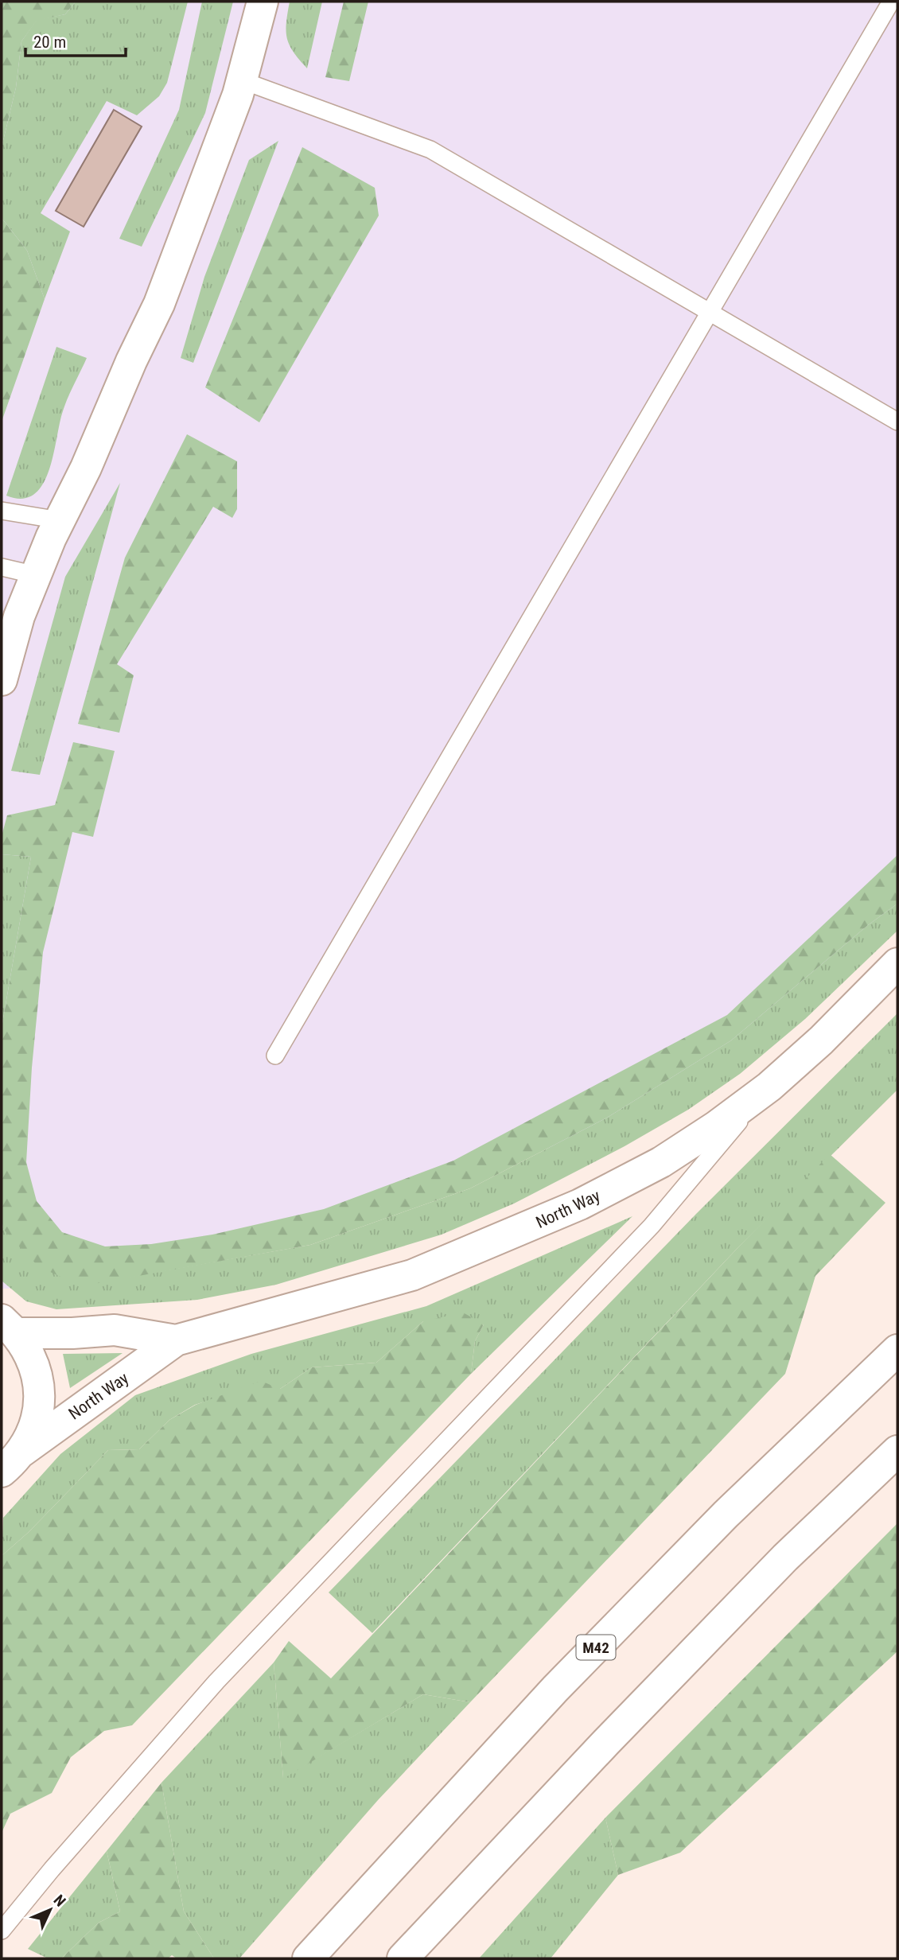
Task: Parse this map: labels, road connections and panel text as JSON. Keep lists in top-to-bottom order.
{
  "streets": {
    "main road": ["North Way", "M42"]
  },
  "scale_bar": "20 m",
  "north": "top right"
}
